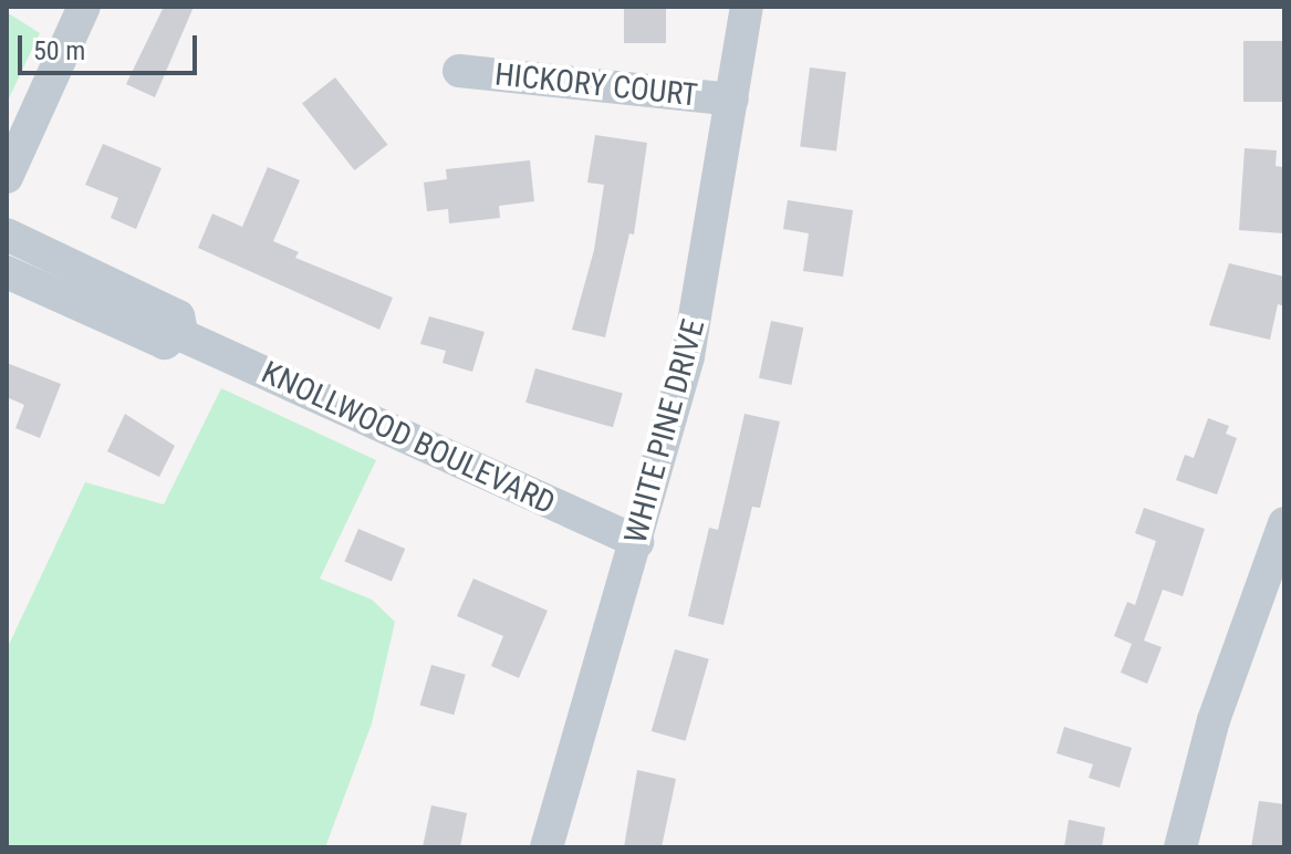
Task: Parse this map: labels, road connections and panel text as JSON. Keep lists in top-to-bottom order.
{
  "streets": {
    "street": ["HICKORY COURT", "WHITE PINE DRIVE", "KNOLLWOOD BOULEVARD"]
  },
  "crossings": [
    ["HICKORY COURT", "WHITE PINE DRIVE"],
    ["WHITE PINE DRIVE", "KNOLLWOOD BOULEVARD"]
  ],
  "scale_bar": "50 m"
}
